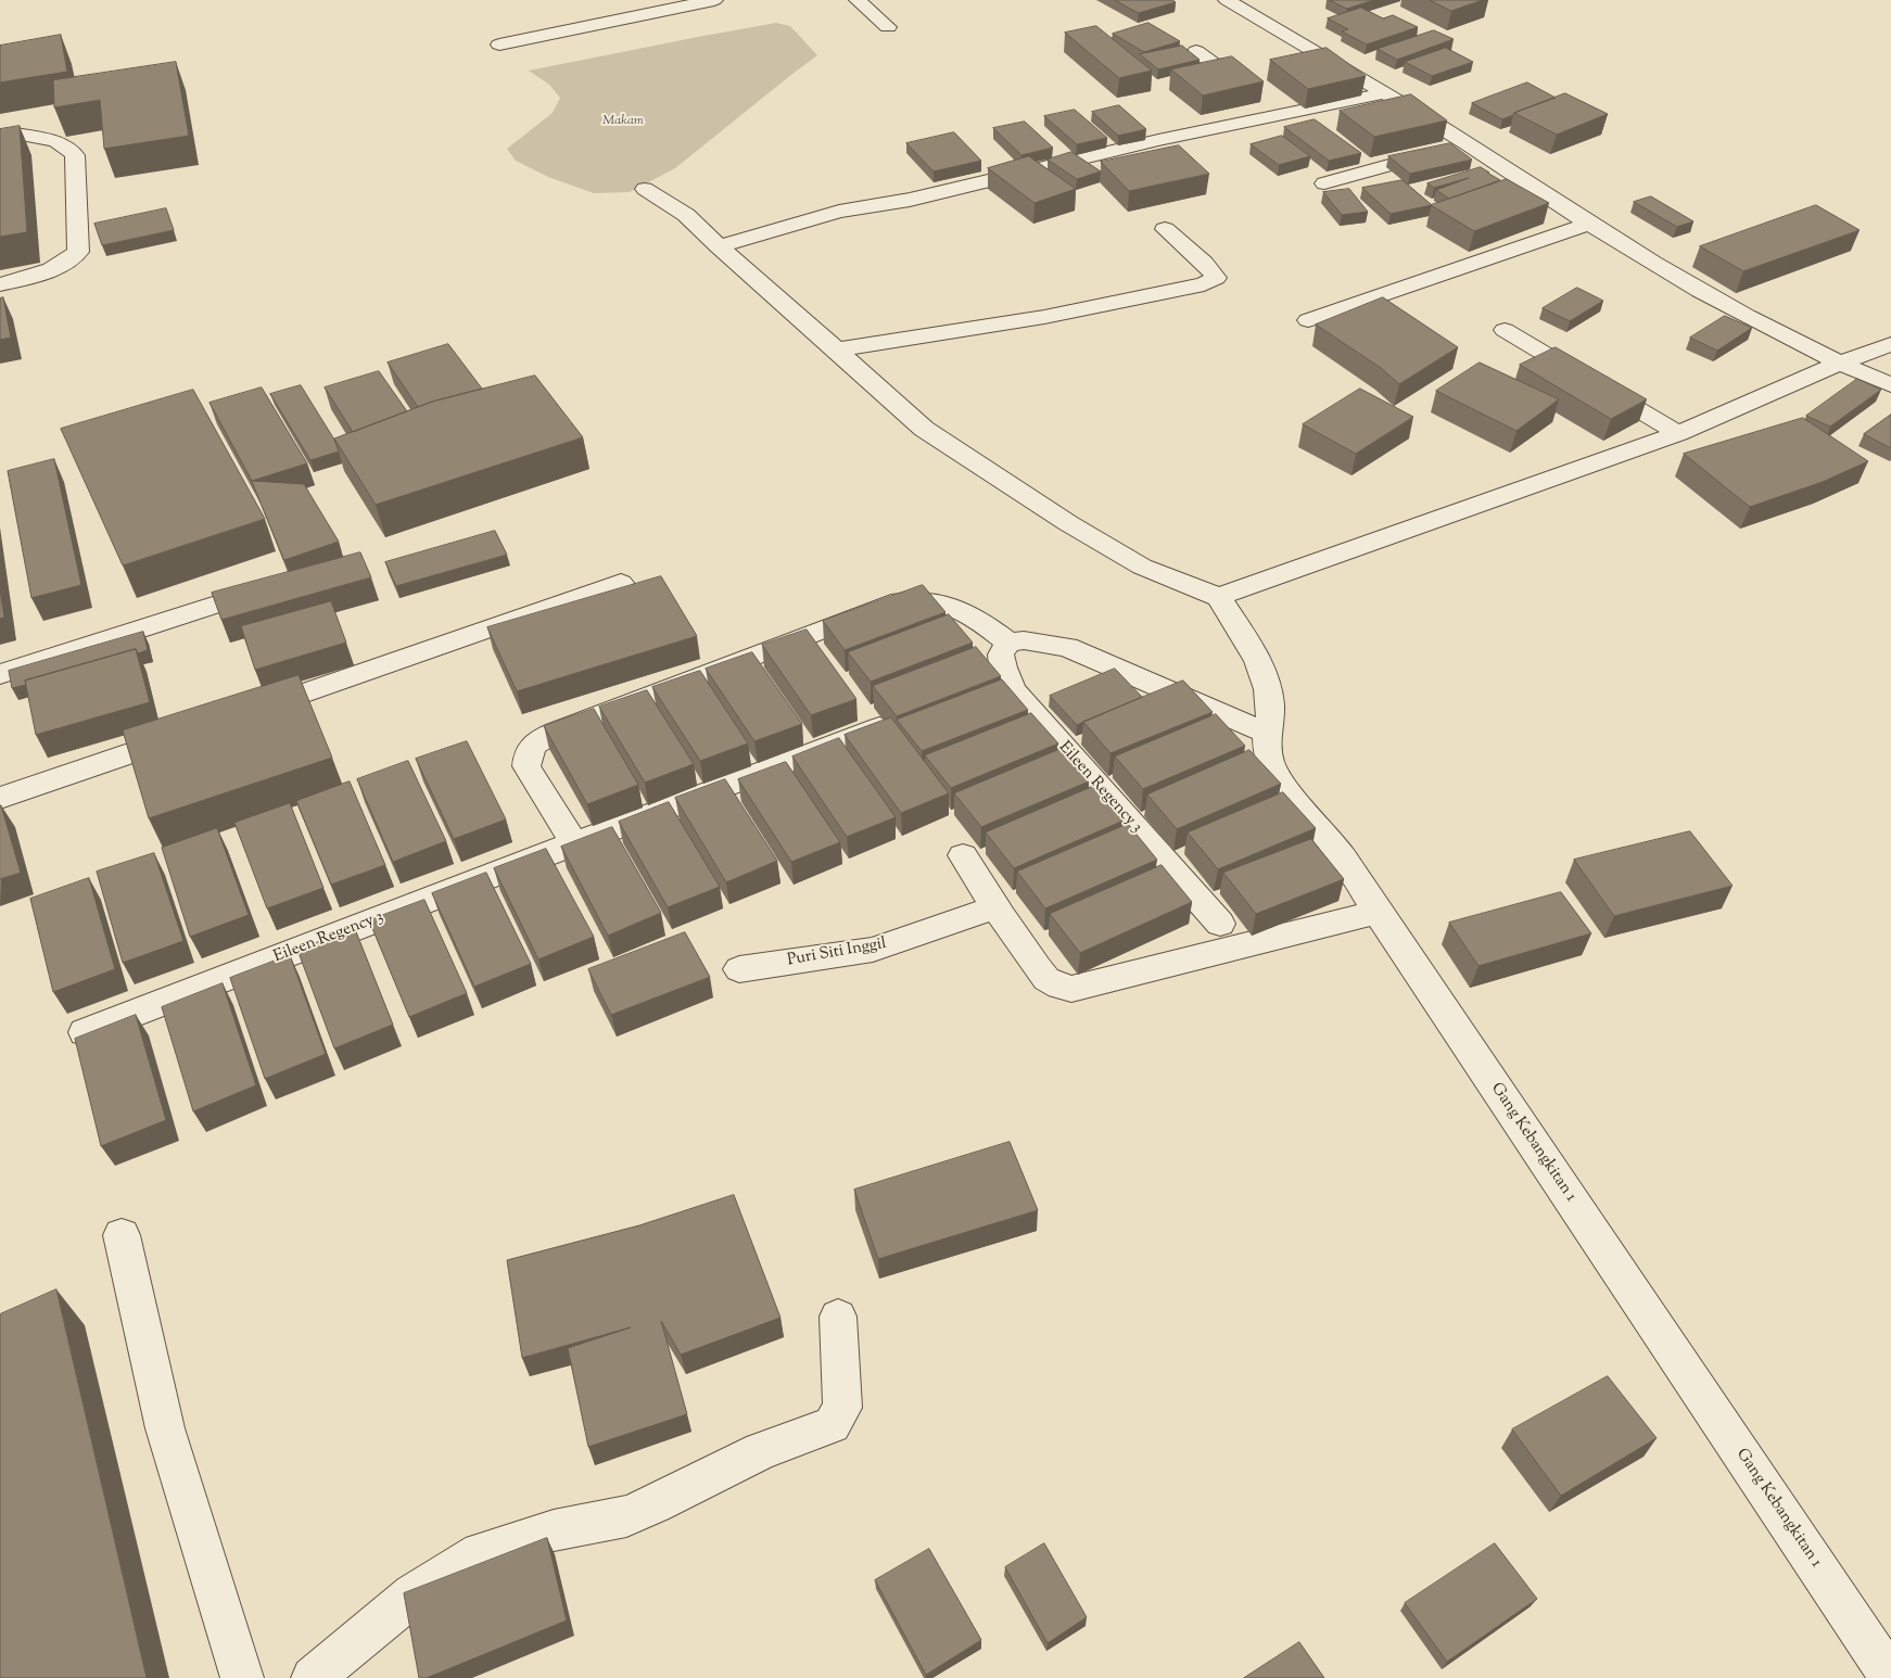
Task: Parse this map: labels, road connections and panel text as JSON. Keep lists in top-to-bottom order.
{
  "streets": {
    "street": ["Eileen Regency 3", "Puri Siti Inggil", "Gang Kebangkitan 1"]
  },
  "parks": ["Makam"]
}
